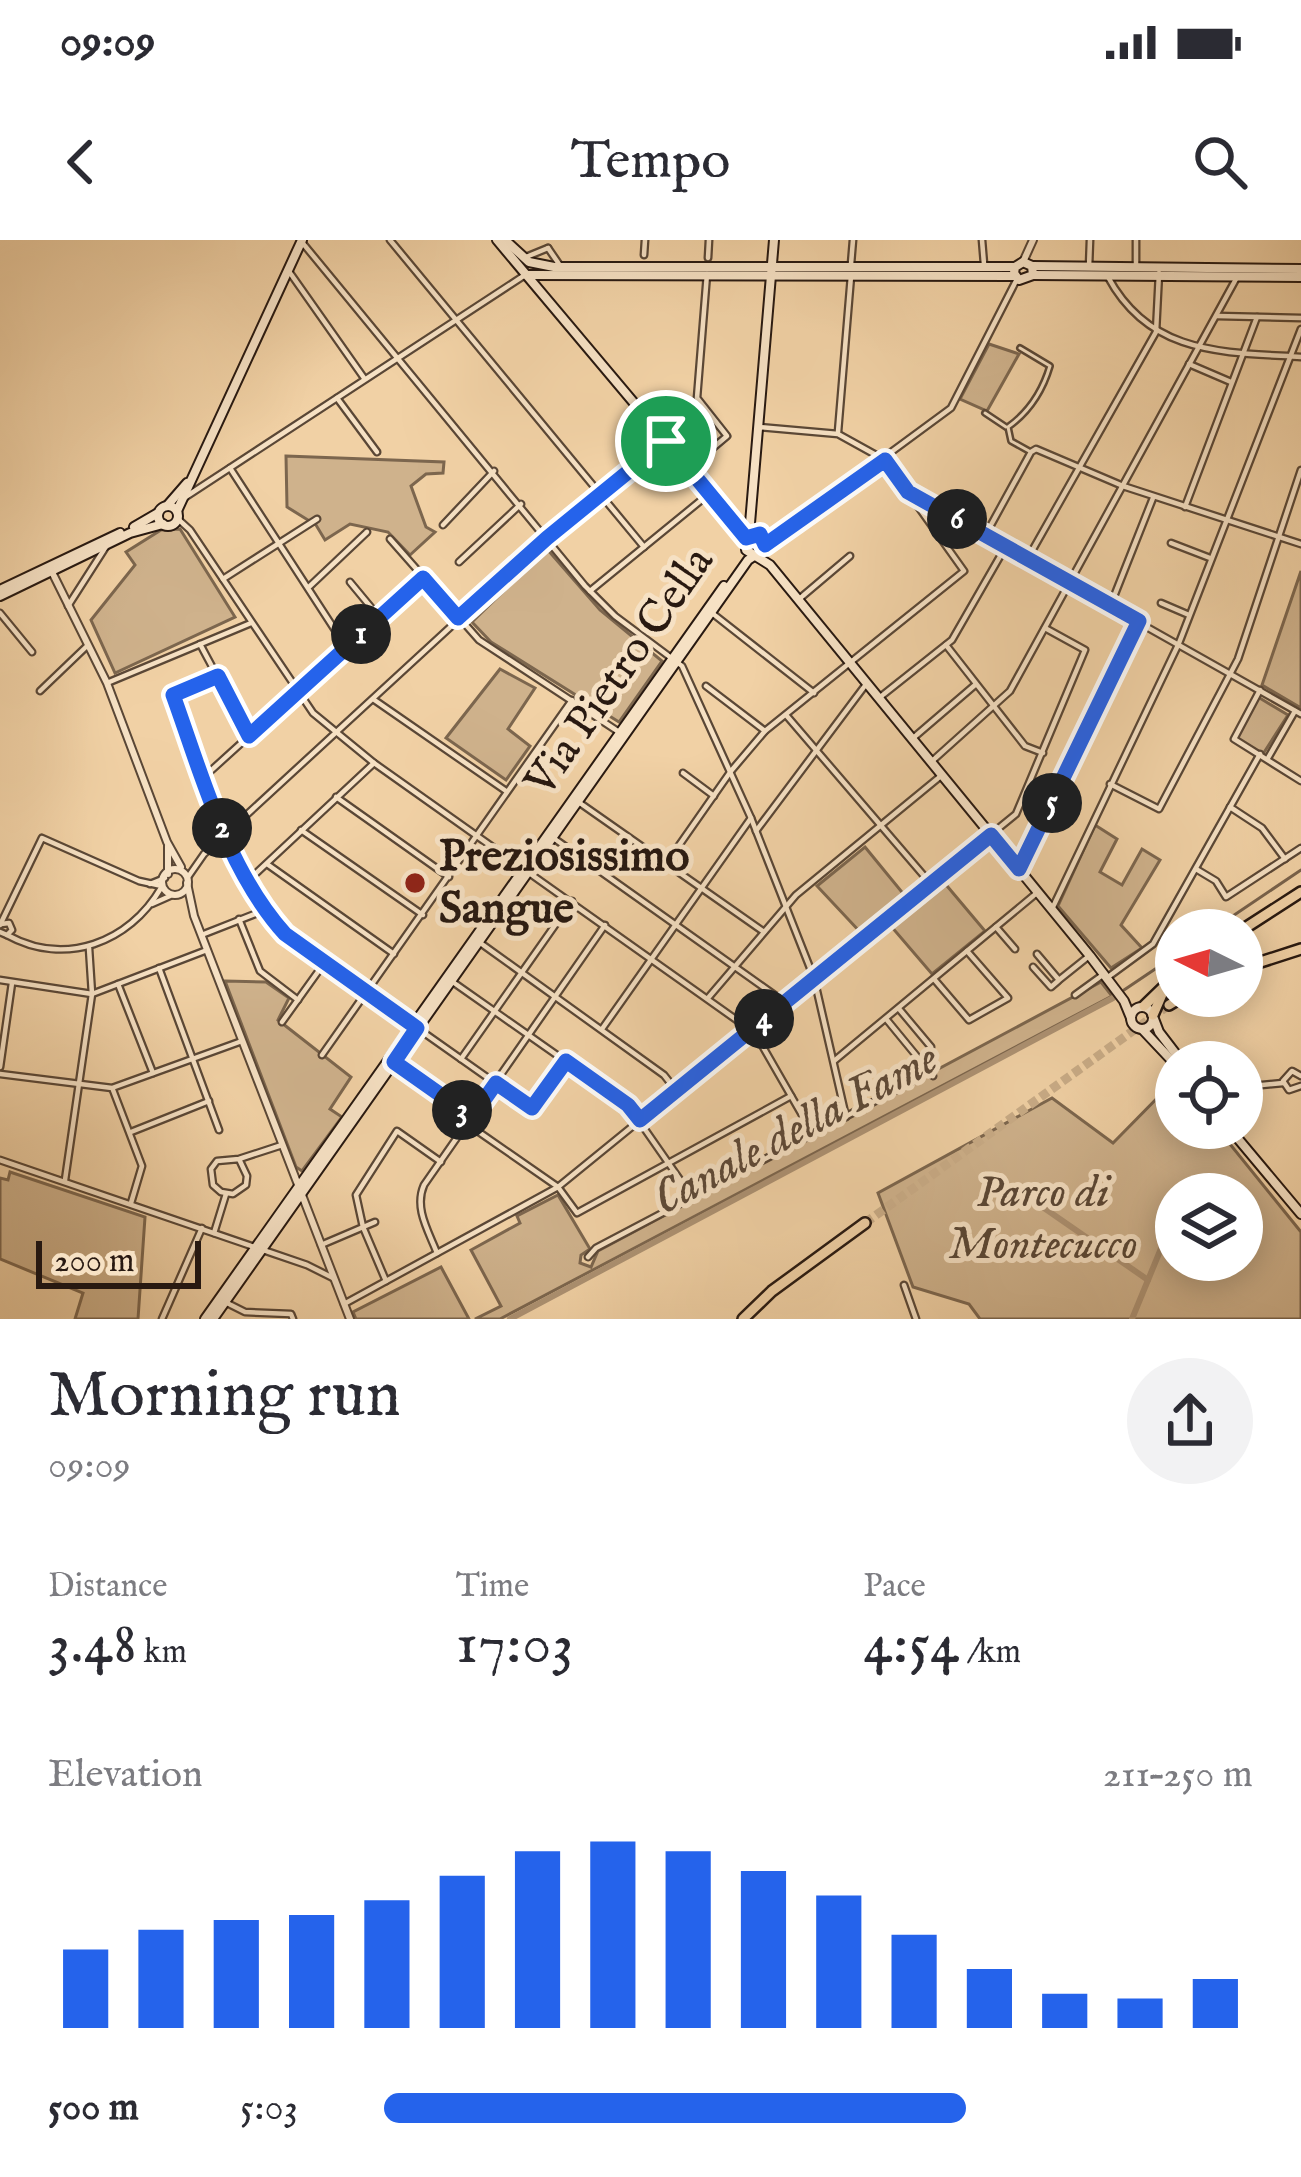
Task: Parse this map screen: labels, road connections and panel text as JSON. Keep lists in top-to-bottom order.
{
  "streets": {
    "main road": ["Via Pietro Cella"]
  },
  "water": ["Canale della Fame"],
  "parks": ["Parco di Montecucco"],
  "places": ["Preziosissimo Sangue"],
  "scale_bar": "200 m",
  "north": "left",
  "page": {
    "status": "09:09",
    "header": "Tempo",
    "pins": [
      "6",
      "1",
      "5",
      "2",
      "4",
      "3"
    ],
    "scale": "200 m",
    "heading": ["Morning run", "09:09"],
    "stats": [
      ["Distance", "3.48 km"],
      ["Time", "17:03"],
      ["Pace", "4:54 /km"]
    ],
    "chart": ["Elevation", "211–250 m"],
    "list": [
      {
        "name": "500 m",
        "note": "5:03"
      }
    ]
  }
}
